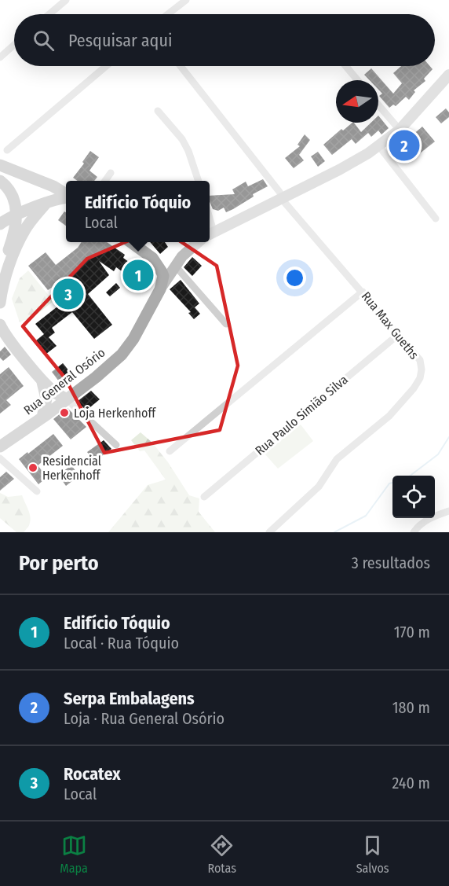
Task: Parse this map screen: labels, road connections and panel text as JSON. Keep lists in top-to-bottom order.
{
  "streets": {
    "main road": ["Rua General Osório"],
    "street": ["Rua Max Gueths", "Rua Paulo Simião Silva"]
  },
  "crossings": [
    ["Rua Max Gueths", "Rua Paulo Simião Silva"]
  ],
  "places": ["Loja Herkenhoff", "Residencial Herkenhoff"],
  "north": "left",
  "page": {
    "search": "Pesquisar aqui",
    "pins": ["2", "1", "3"],
    "popup": ["Edifício Tóquio", "Local"],
    "heading": ["Por perto", "3 resultados"],
    "list": [
      {
        "mark": "1",
        "name": "Edifício Tóquio",
        "note": "Local · Rua Tóquio",
        "value": "170 m"
      },
      {
        "mark": "2",
        "name": "Serpa Embalagens",
        "note": "Loja · Rua General Osório",
        "value": "180 m"
      },
      {
        "mark": "3",
        "name": "Rocatex",
        "note": "Local",
        "value": "240 m"
      }
    ],
    "nav": ["Mapa", "Rotas", "Salvos"]
  }
}
